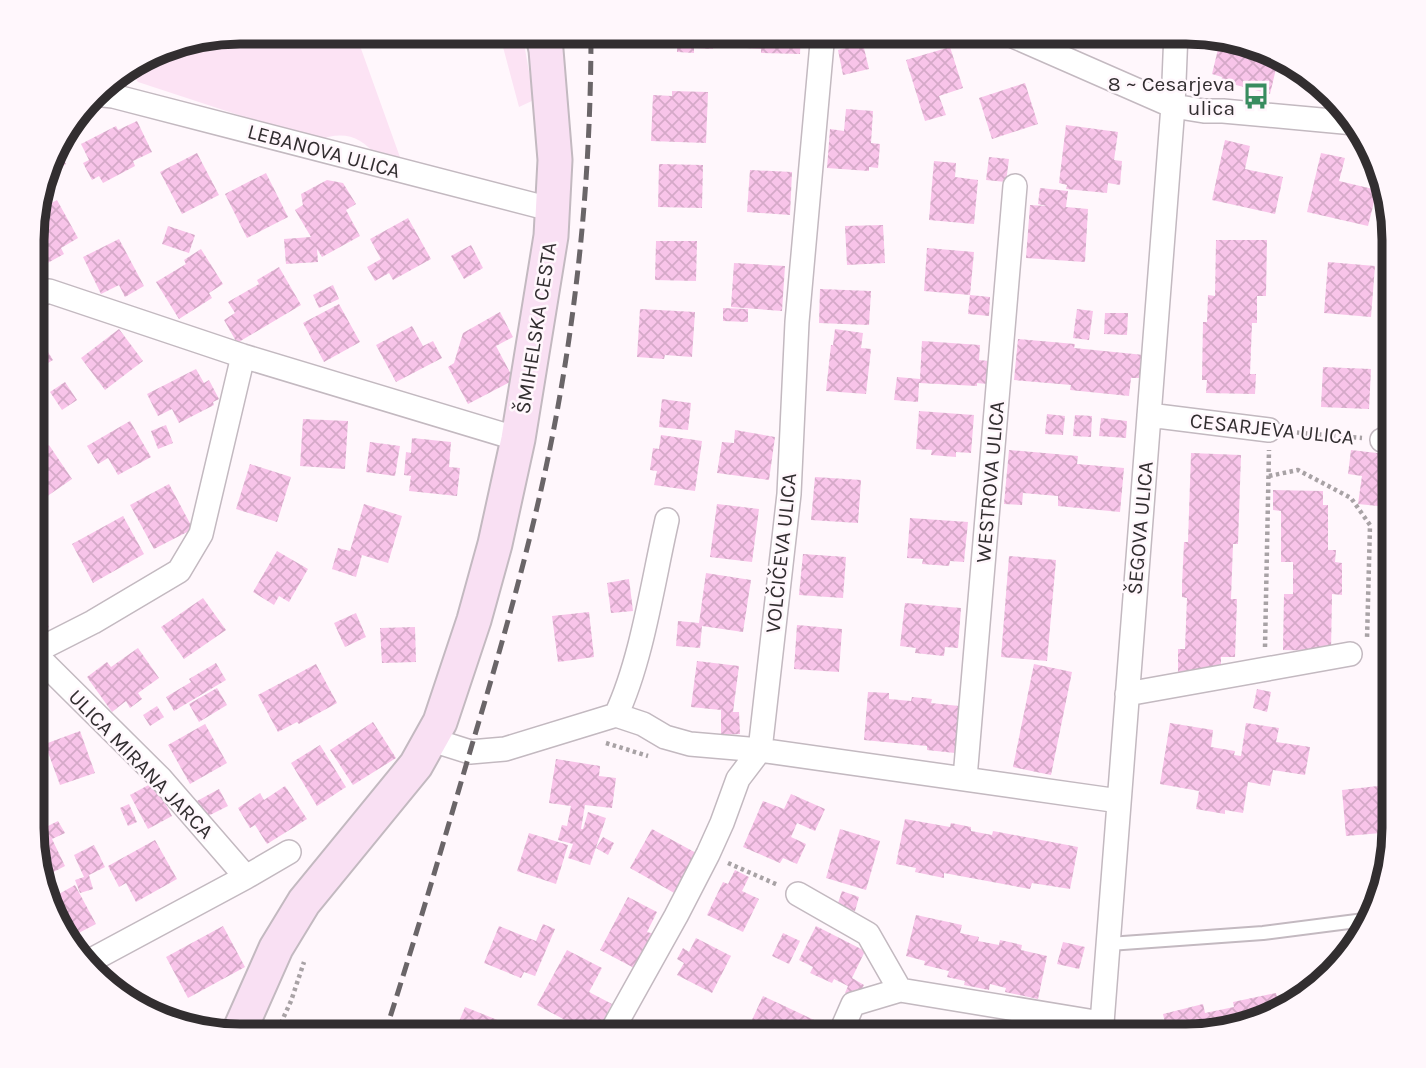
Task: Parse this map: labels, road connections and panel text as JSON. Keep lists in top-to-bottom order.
{
  "streets": {
    "street": [
      "LEBANOVA ULICA",
      "ŠMIHELSKA CESTA",
      "CESARJEVA ULICA",
      "WESTROVA ULICA",
      "ŠEGOVA ULICA",
      "VOLČIČEVA ULICA",
      "ULICA MIRANA JARCA"
    ]
  },
  "crossings": [
    ["LEBANOVA ULICA", "ŠMIHELSKA CESTA"],
    ["CESARJEVA ULICA", "ŠEGOVA ULICA"]
  ],
  "places": {
    "bus stop": ["8 ~ Cesarjeva ulica"]
  }
}
